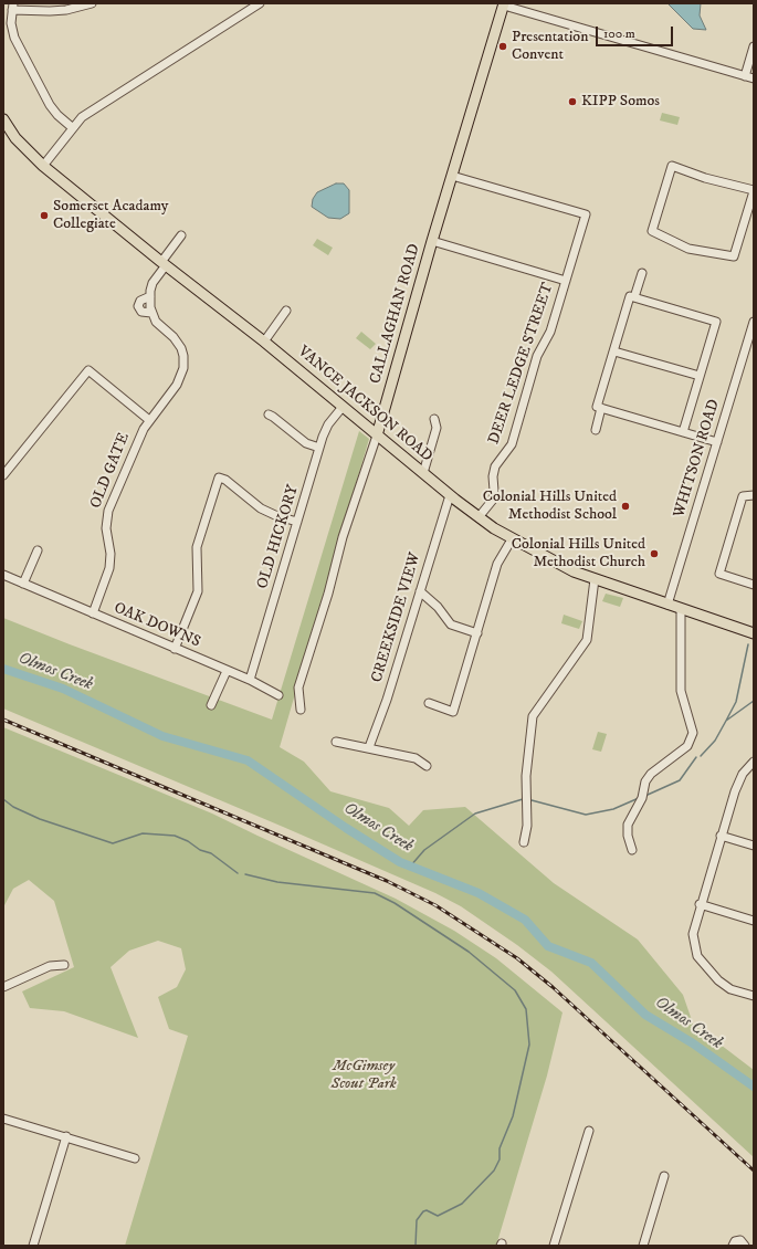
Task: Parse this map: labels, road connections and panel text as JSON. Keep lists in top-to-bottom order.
{
  "streets": {
    "main road": ["CALLAGHAN ROAD", "VANCE JACKSON ROAD"],
    "street": [
      "DEER LEDGE STREET",
      "WHITSON ROAD",
      "OLD GATE",
      "OLD HICKORY",
      "CREEKSIDE VIEW",
      "OAK DOWNS"
    ]
  },
  "crossings": [
    ["CALLAGHAN ROAD", "DEER LEDGE STREET"],
    ["CALLAGHAN ROAD", "VANCE JACKSON ROAD"],
    ["DEER LEDGE STREET", "VANCE JACKSON ROAD"],
    ["VANCE JACKSON ROAD", "WHITSON ROAD"],
    ["VANCE JACKSON ROAD", "OLD HICKORY"],
    ["VANCE JACKSON ROAD", "CREEKSIDE VIEW"],
    ["OLD GATE", "OAK DOWNS"],
    ["OLD HICKORY", "OAK DOWNS"]
  ],
  "water": ["Olmos Creek"],
  "parks": ["McGimsey Scout Park"],
  "places": [
    "Presentation Convent",
    "KIPP Somos",
    "Somerset Acadamy Collegiate",
    "Colonial Hills United Methodist School",
    "Colonial Hills United Methodist Church"
  ],
  "scale_bar": "100 m"
}
